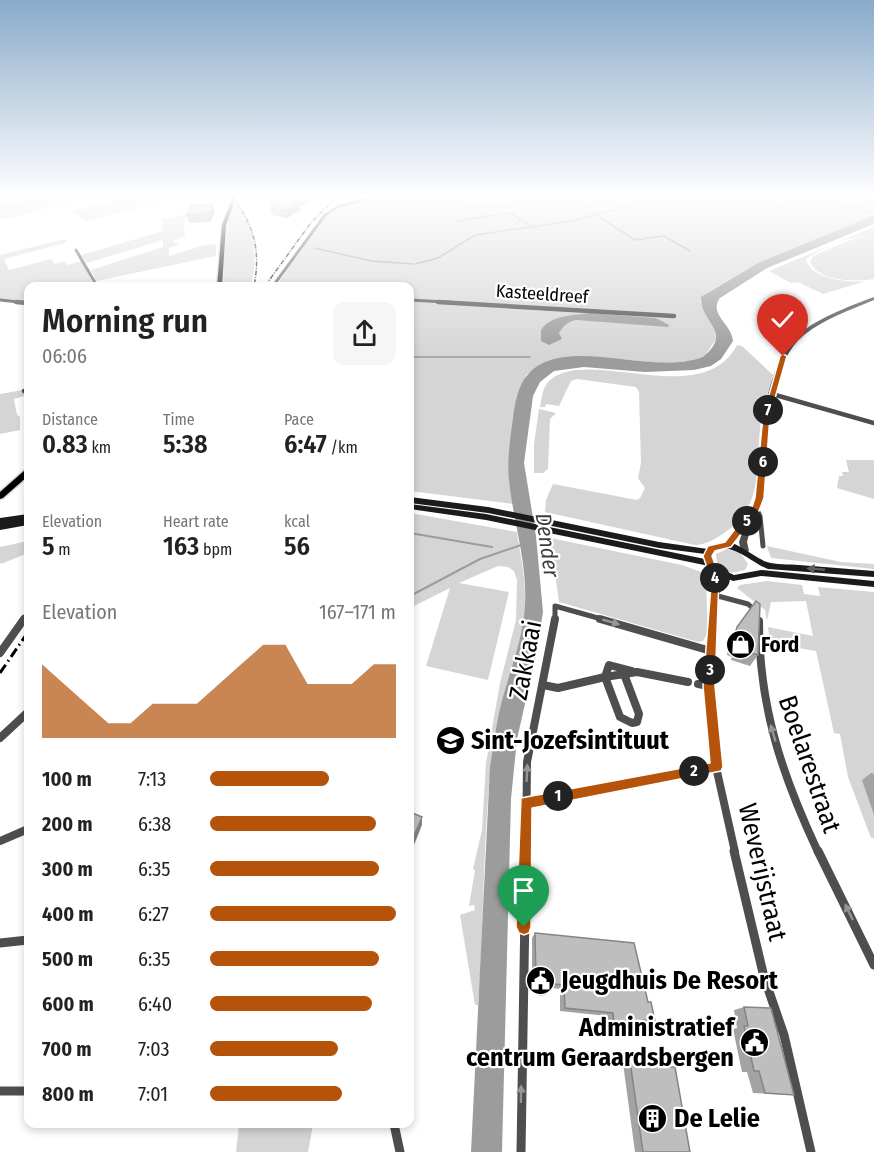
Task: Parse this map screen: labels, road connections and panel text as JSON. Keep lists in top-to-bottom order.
{
  "streets": {
    "street": [
      "Kasteeldreef",
      "Zakkaai",
      "Boelarestraat",
      "Weverijstraat"
    ]
  },
  "crossings": [
    ["Zakkaai", "Weverijstraat"],
    ["Boelarestraat", "Weverijstraat"]
  ],
  "one_way": ["Boelarestraat"],
  "water": ["Dender"],
  "places": {
    "shop": ["Ford"],
    "school or university": ["Sint-Jozefsintituut"],
    "public building": ["Jeugdhuis De Resort", "Administratief centrum Geraardsbergen"],
    "building": ["De Lelie"]
  },
  "page": {
    "heading": ["Morning run", "06:06"],
    "stats": [
      ["Distance", "0.83 km"],
      ["Time", "5:38"],
      ["Pace", "6:47 /km"],
      ["Elevation", "5 m"],
      ["Heart rate", "163 bpm"],
      ["kcal", "56"]
    ],
    "pins": [
      "7",
      "6",
      "5",
      "4",
      "3",
      "2",
      "1"
    ],
    "chart": ["Elevation", "167–171 m"],
    "list": [
      {
        "name": "100 m",
        "note": "7:13"
      },
      {
        "name": "200 m",
        "note": "6:38"
      },
      {
        "name": "300 m",
        "note": "6:35"
      },
      {
        "name": "400 m",
        "note": "6:27"
      },
      {
        "name": "500 m",
        "note": "6:35"
      },
      {
        "name": "600 m",
        "note": "6:40"
      },
      {
        "name": "700 m",
        "note": "7:03"
      },
      {
        "name": "800 m",
        "note": "7:01"
      }
    ]
  }
}
